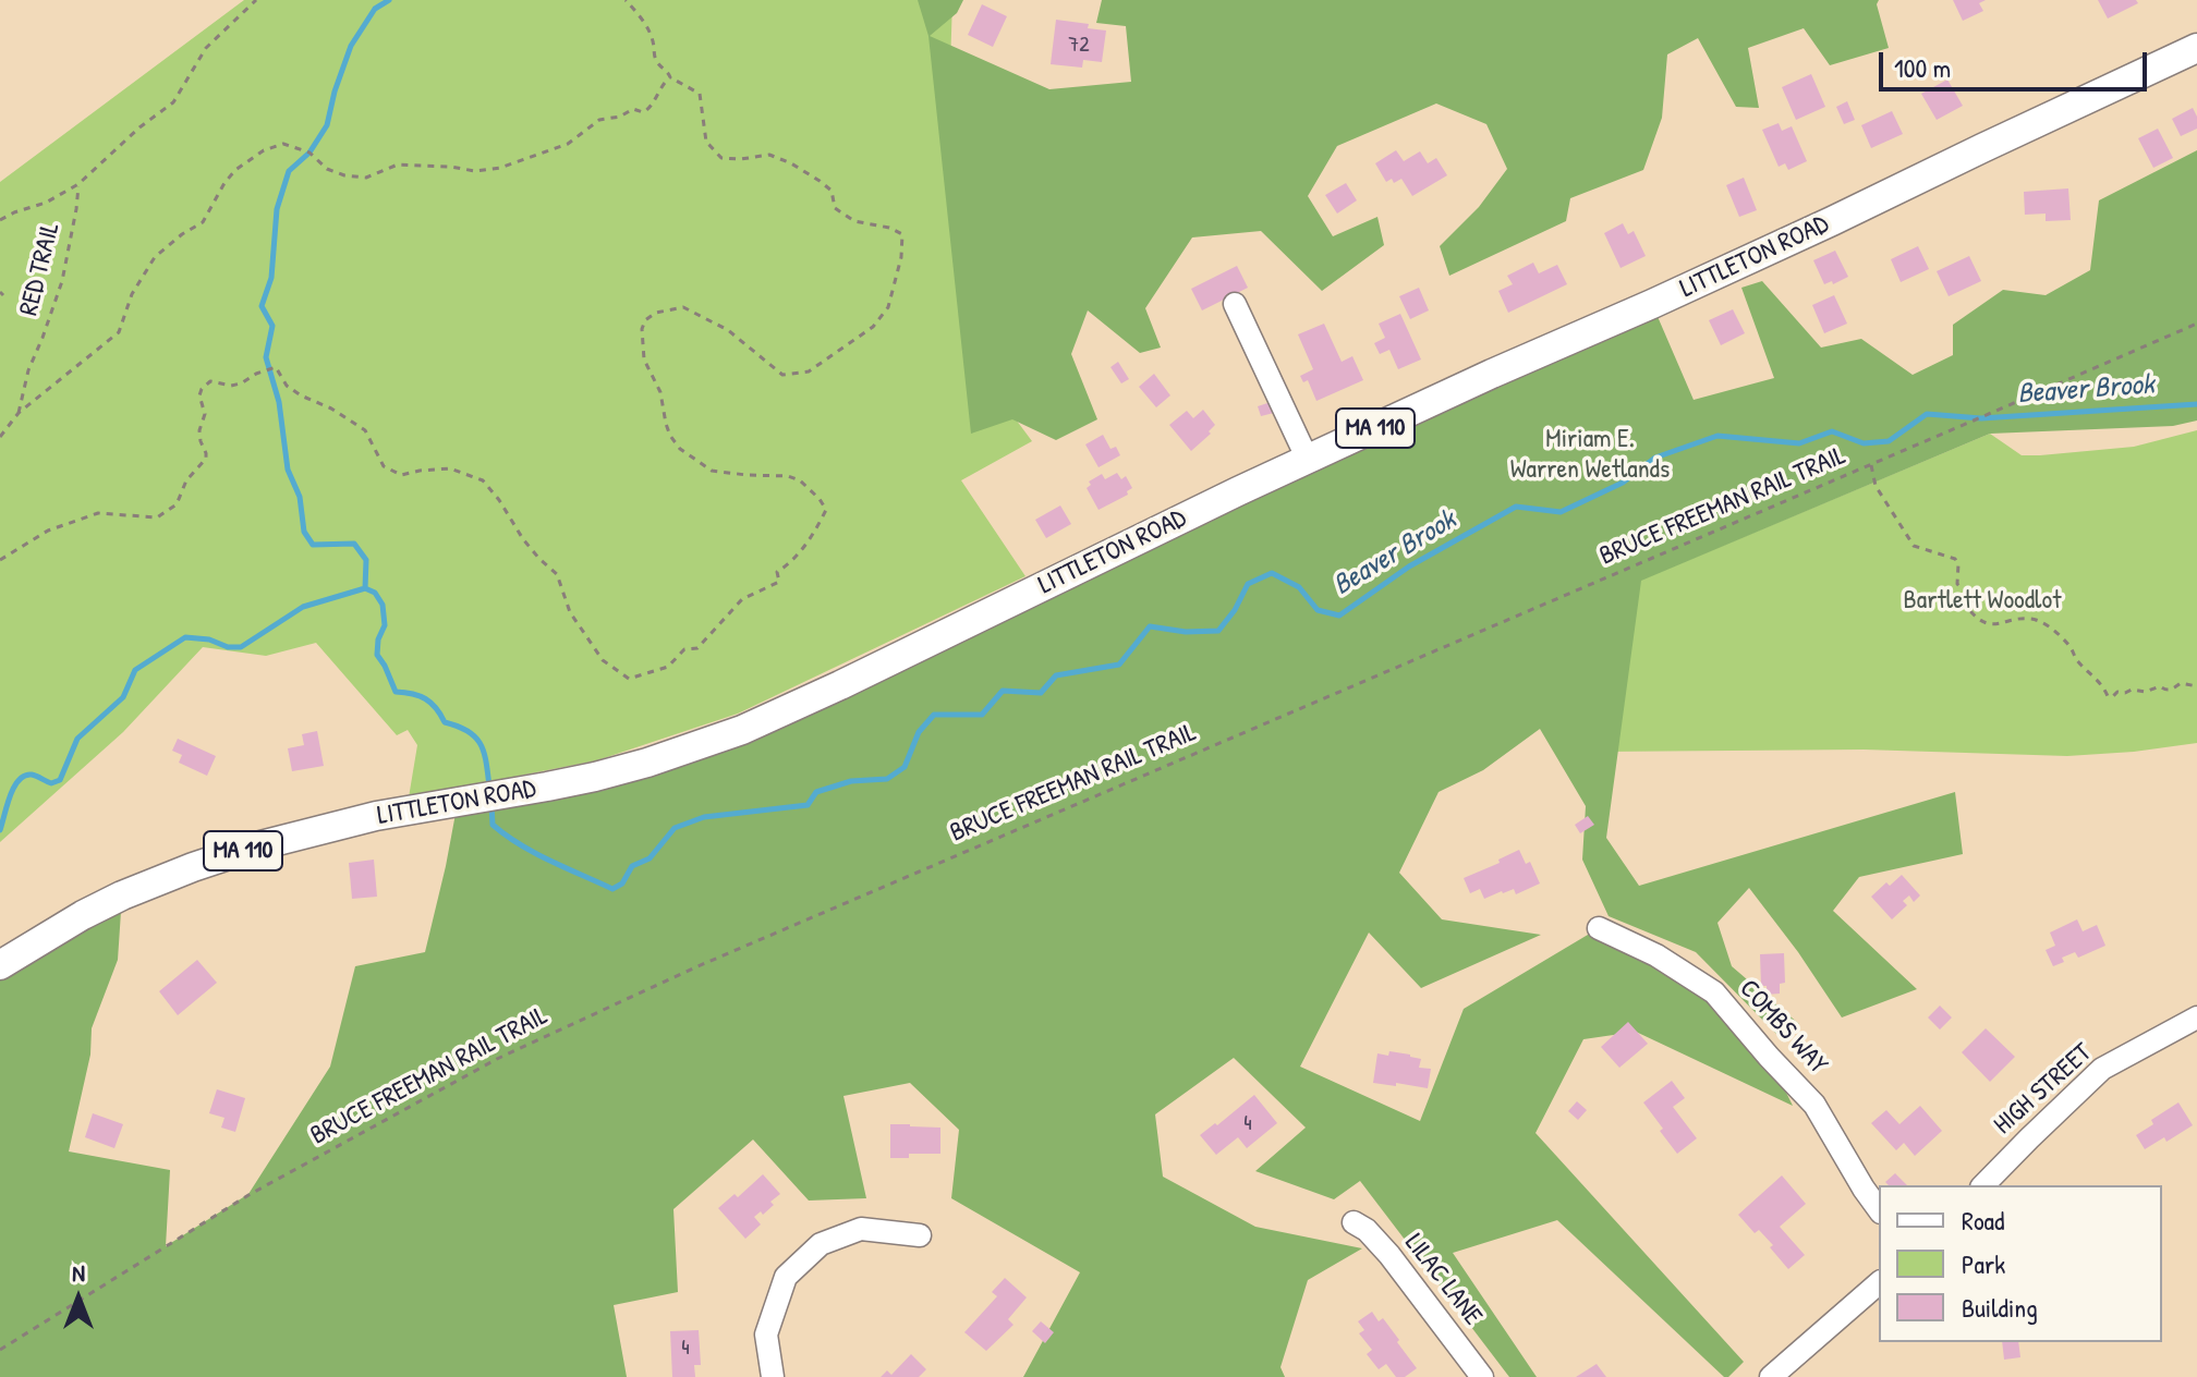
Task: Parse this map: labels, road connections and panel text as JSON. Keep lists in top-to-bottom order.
{
  "streets": {
    "main road": ["LITTLETON ROAD", "MA 110"],
    "street": ["COMBS WAY", "HIGH STREET", "LILAC LANE"],
    "path": ["RED TRAIL", "BRUCE FREEMAN RAIL TRAIL"]
  },
  "water": ["Beaver Brook"],
  "parks": ["Miriam E. Warren Wetlands", "Bartlett Woodlot"],
  "house_numbers": ["72", "4", "4"],
  "legend": ["Road", "Park", "Building"],
  "scale_bar": "100 m",
  "north": "top"
}
